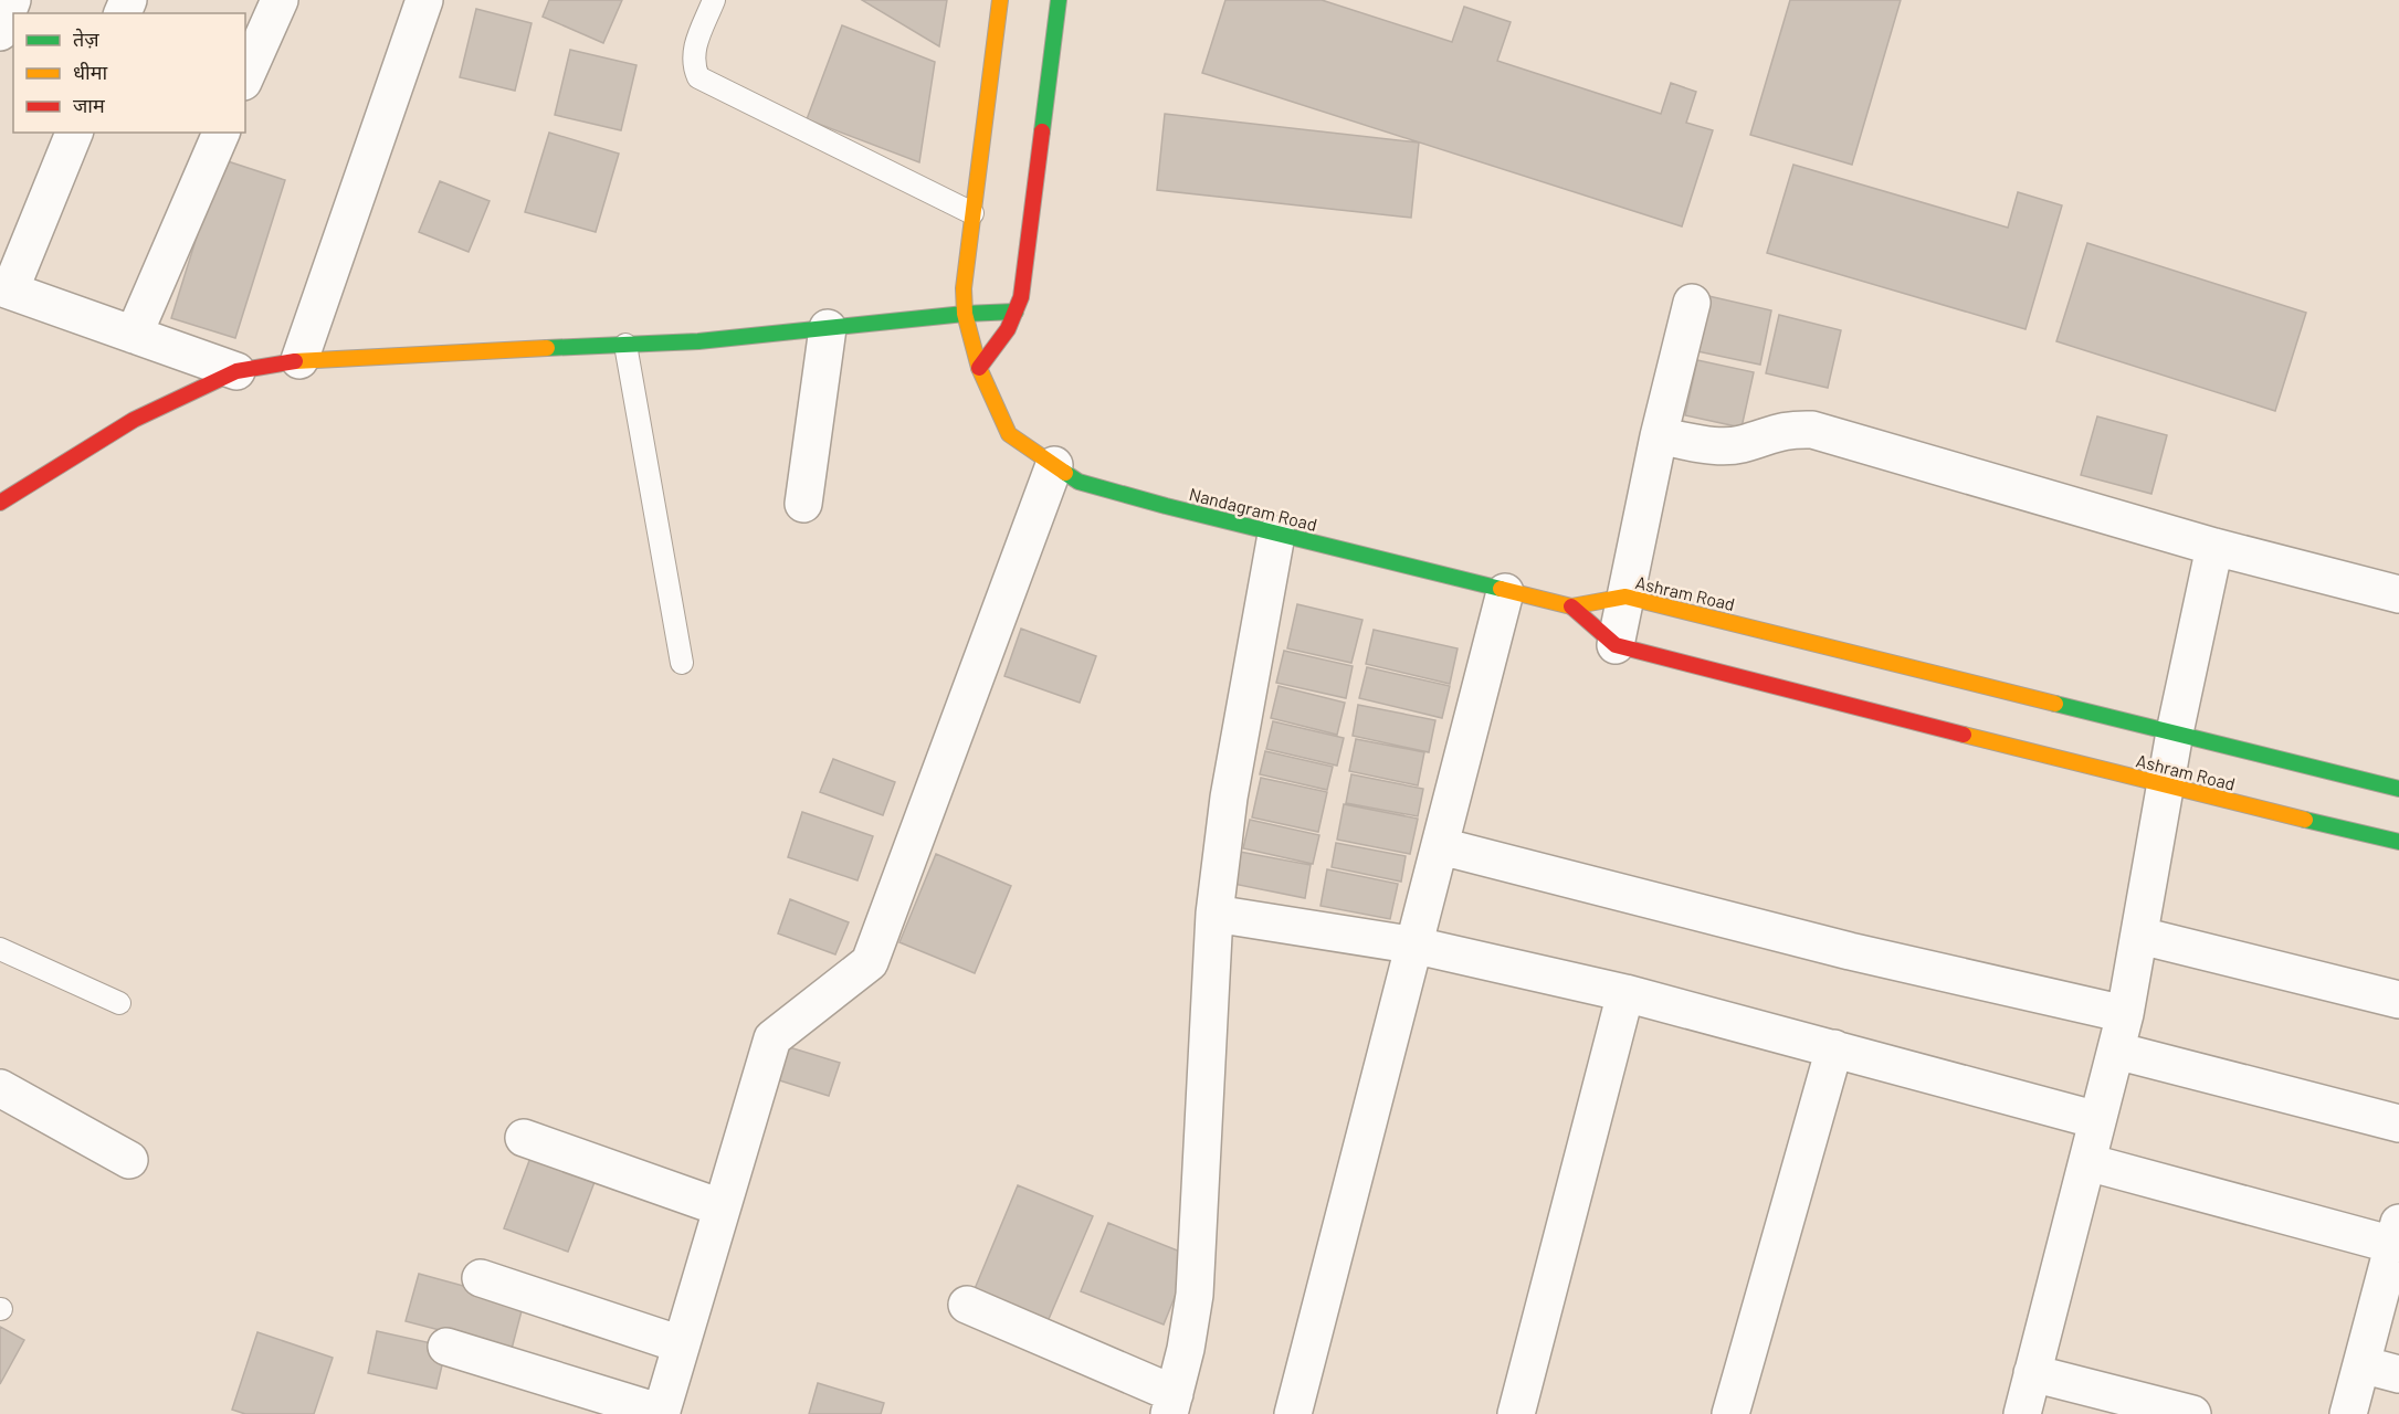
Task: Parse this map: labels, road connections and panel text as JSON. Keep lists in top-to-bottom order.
{
  "streets": {
    "street": ["Nandagram Road", "Ashram Road"]
  },
  "crossings": [
    ["Nandagram Road", "Ashram Road"]
  ],
  "legend": ["तेज़", "धीमा", "जाम"]
}
